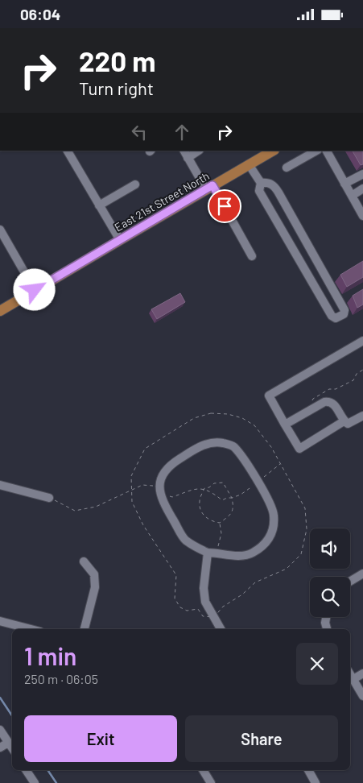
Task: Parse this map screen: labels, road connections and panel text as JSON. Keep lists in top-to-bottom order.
{
  "streets": {
    "main road": ["East 21st Street North"]
  },
  "page": {
    "status": "06:04",
    "turn": ["220 m", "Turn right"],
    "heading": ["1 min", "250 m · 06:05"],
    "buttons": ["Exit", "Share"]
  }
}
